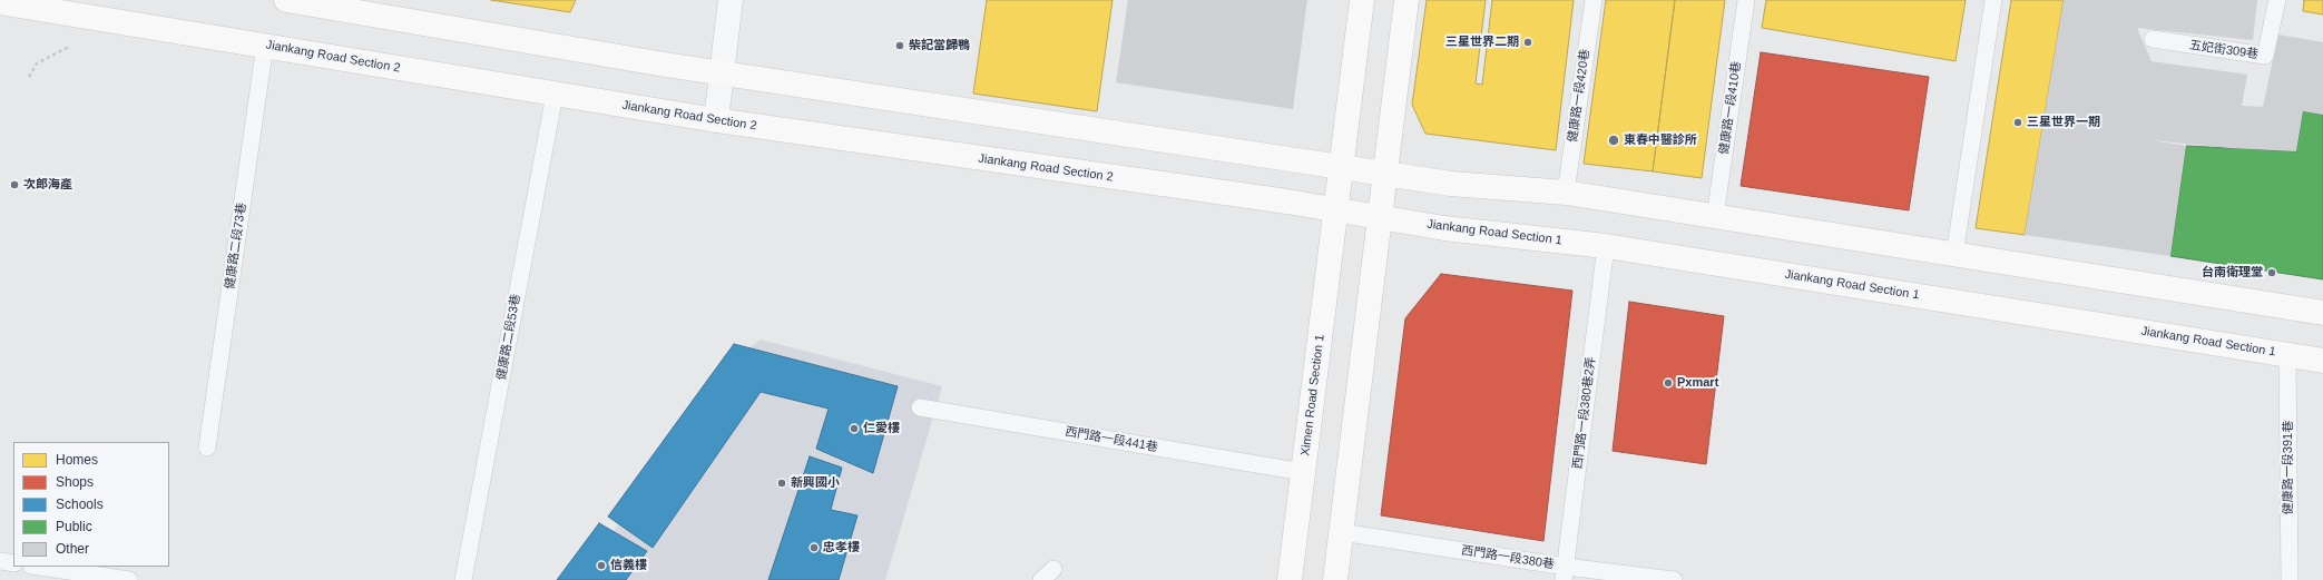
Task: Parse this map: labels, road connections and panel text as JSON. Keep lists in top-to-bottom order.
{
  "streets": {
    "street": ["Jiankang Road Section 2", "Jiankang Road Section 1", "Ximen Road Section 1"],
    "lane": [
      "五妃街309巷",
      "健康路一段420巷",
      "健康路一段410巷",
      "健康路二段73巷",
      "健康路二段53巷",
      "西門路一段380巷2弄",
      "西門路一段441巷",
      "健康路一段391巷",
      "西門路一段380巷"
    ]
  },
  "crossings": [
    ["Jiankang Road Section 2", "Jiankang Road Section 1"],
    ["Jiankang Road Section 2", "健康路二段73巷"],
    ["Jiankang Road Section 2", "健康路二段53巷"],
    ["Jiankang Road Section 2", "Ximen Road Section 1"],
    ["Jiankang Road Section 1", "西門路一段380巷2弄"],
    ["Jiankang Road Section 1", "健康路一段391巷"],
    ["Ximen Road Section 1", "西門路一段441巷"],
    ["西門路一段380巷2弄", "西門路一段380巷"]
  ],
  "places": [
    "三星世界二期",
    "柴記當歸鴨",
    "三星世界一期",
    "東春中醫診所",
    "次郎海產",
    "台南衛理堂",
    "Pxmart",
    "仁愛樓",
    "新興國小",
    "忠孝樓",
    "信義樓"
  ],
  "legend": [
    "Homes",
    "Shops",
    "Schools",
    "Public",
    "Other"
  ]
}
